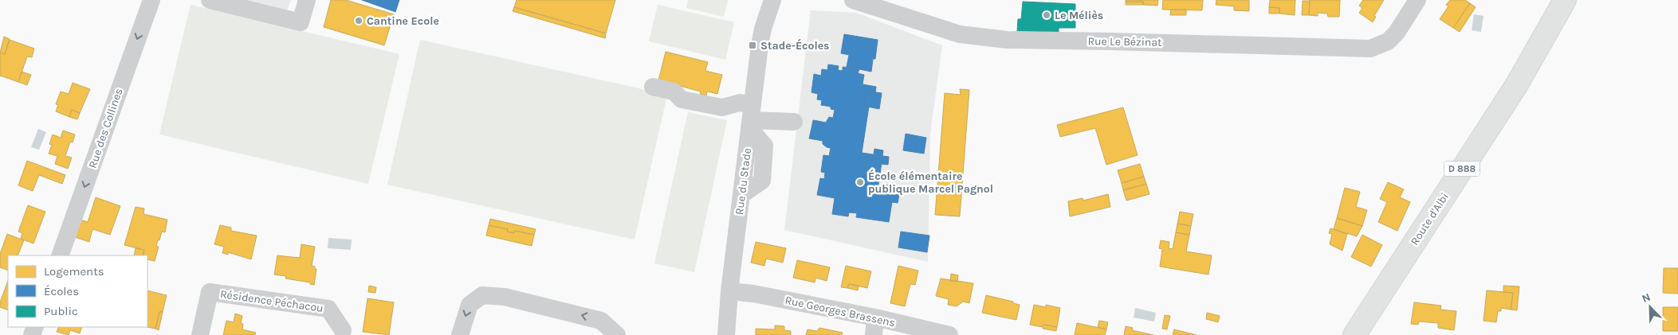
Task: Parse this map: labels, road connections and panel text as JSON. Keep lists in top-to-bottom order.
{
  "streets": {
    "main road": ["D 888", "Route d'Albi"],
    "street": [
      "Rue Le Bézinat",
      "Rue des Collines",
      "Rue du Stade",
      "Résidence Péchacou",
      "Rue Georges Brassens"
    ]
  },
  "crossings": [
    ["Rue du Stade", "Rue Georges Brassens"]
  ],
  "one_way": ["Rue des Collines"],
  "places": {
    "other": ["Le Méliès", "Cantine Ecole", "École élémentaire publique Marcel Pagnol"],
    "transit": ["Stade-Écoles"]
  },
  "legend": ["Logements", "Écoles", "Public"],
  "north": "top left"
}
